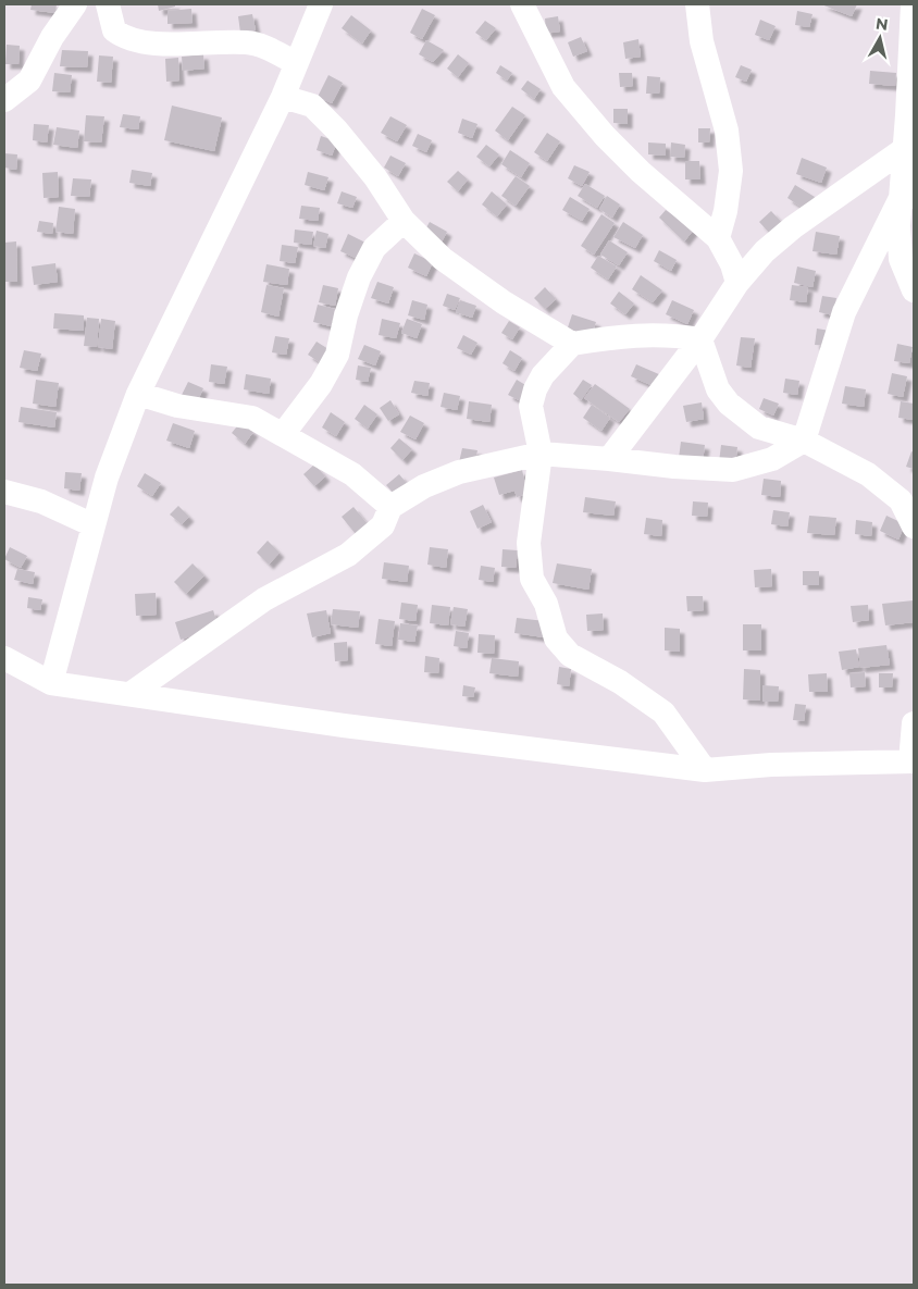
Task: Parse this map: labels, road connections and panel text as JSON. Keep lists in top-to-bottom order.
{
  "north": "top"
}
